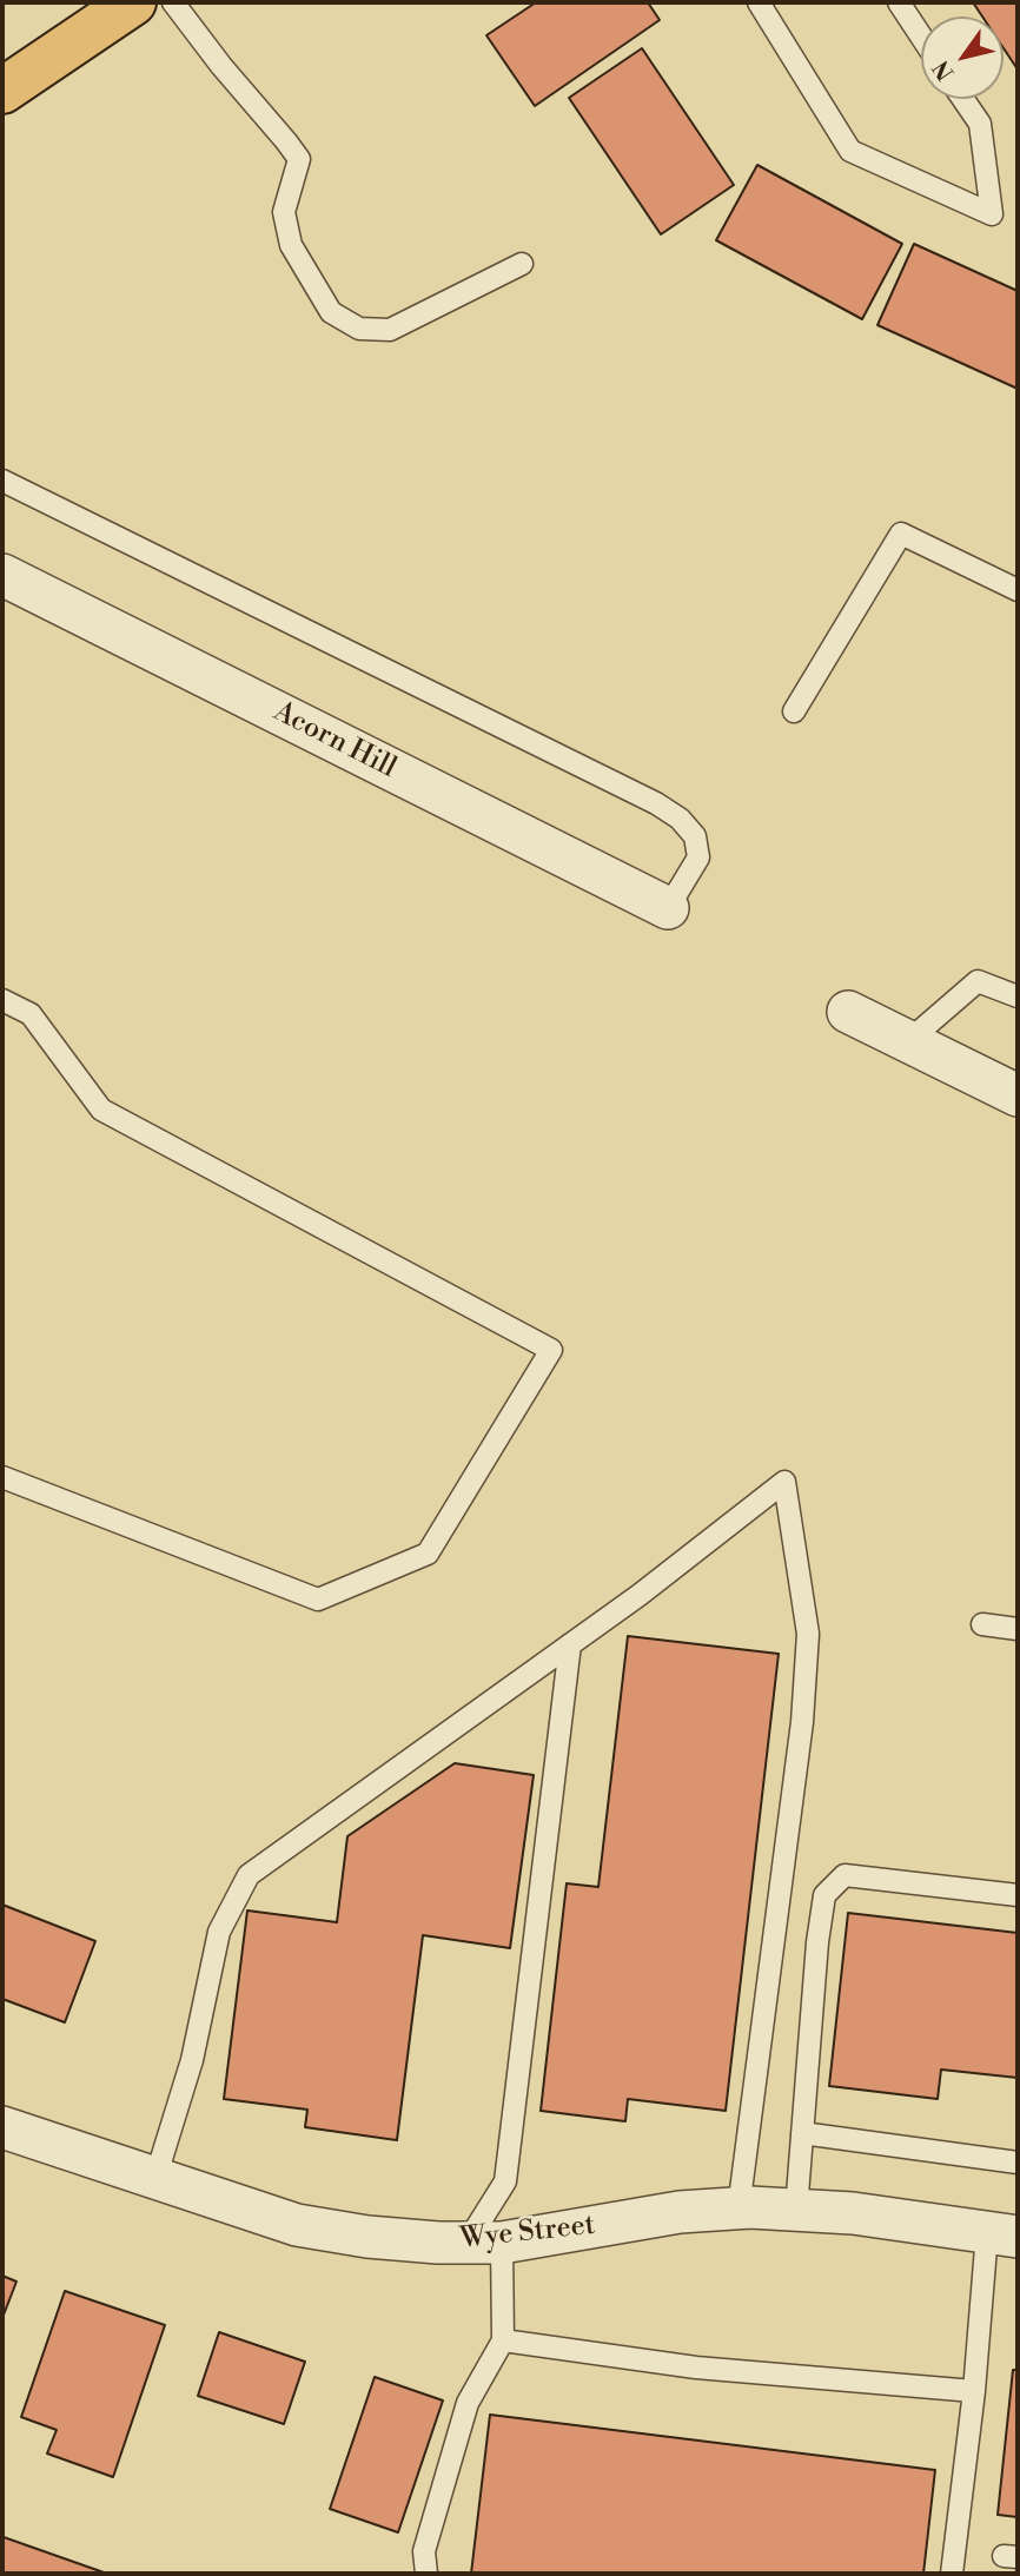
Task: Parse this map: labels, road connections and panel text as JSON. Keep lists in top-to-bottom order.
{
  "streets": {
    "street": ["Acorn Hill", "Wye Street"]
  },
  "north": "bottom left"
}
